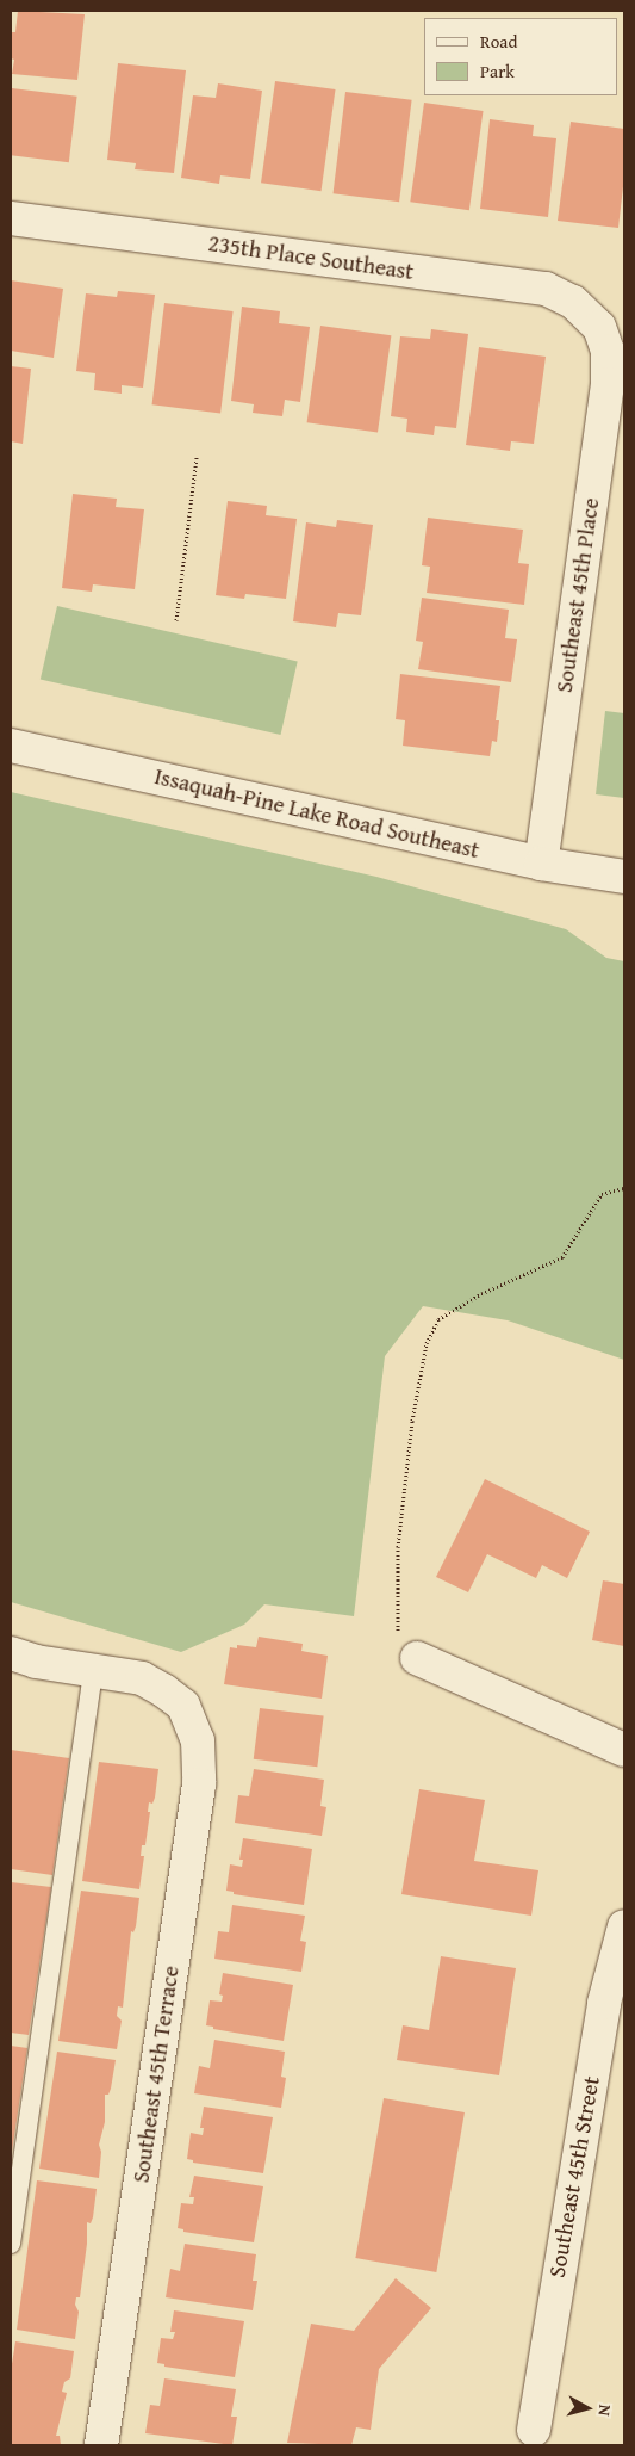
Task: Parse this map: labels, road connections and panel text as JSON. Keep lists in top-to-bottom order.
{
  "streets": {
    "street": [
      "235th Place Southeast",
      "Southeast 45th Place",
      "Issaquah-Pine Lake Road Southeast",
      "Southeast 45th Terrace",
      "Southeast 45th Street"
    ]
  },
  "crossings": [
    ["235th Place Southeast", "Southeast 45th Place"],
    ["Southeast 45th Place", "Issaquah-Pine Lake Road Southeast"]
  ],
  "legend": ["Road", "Park"],
  "north": "right"
}
